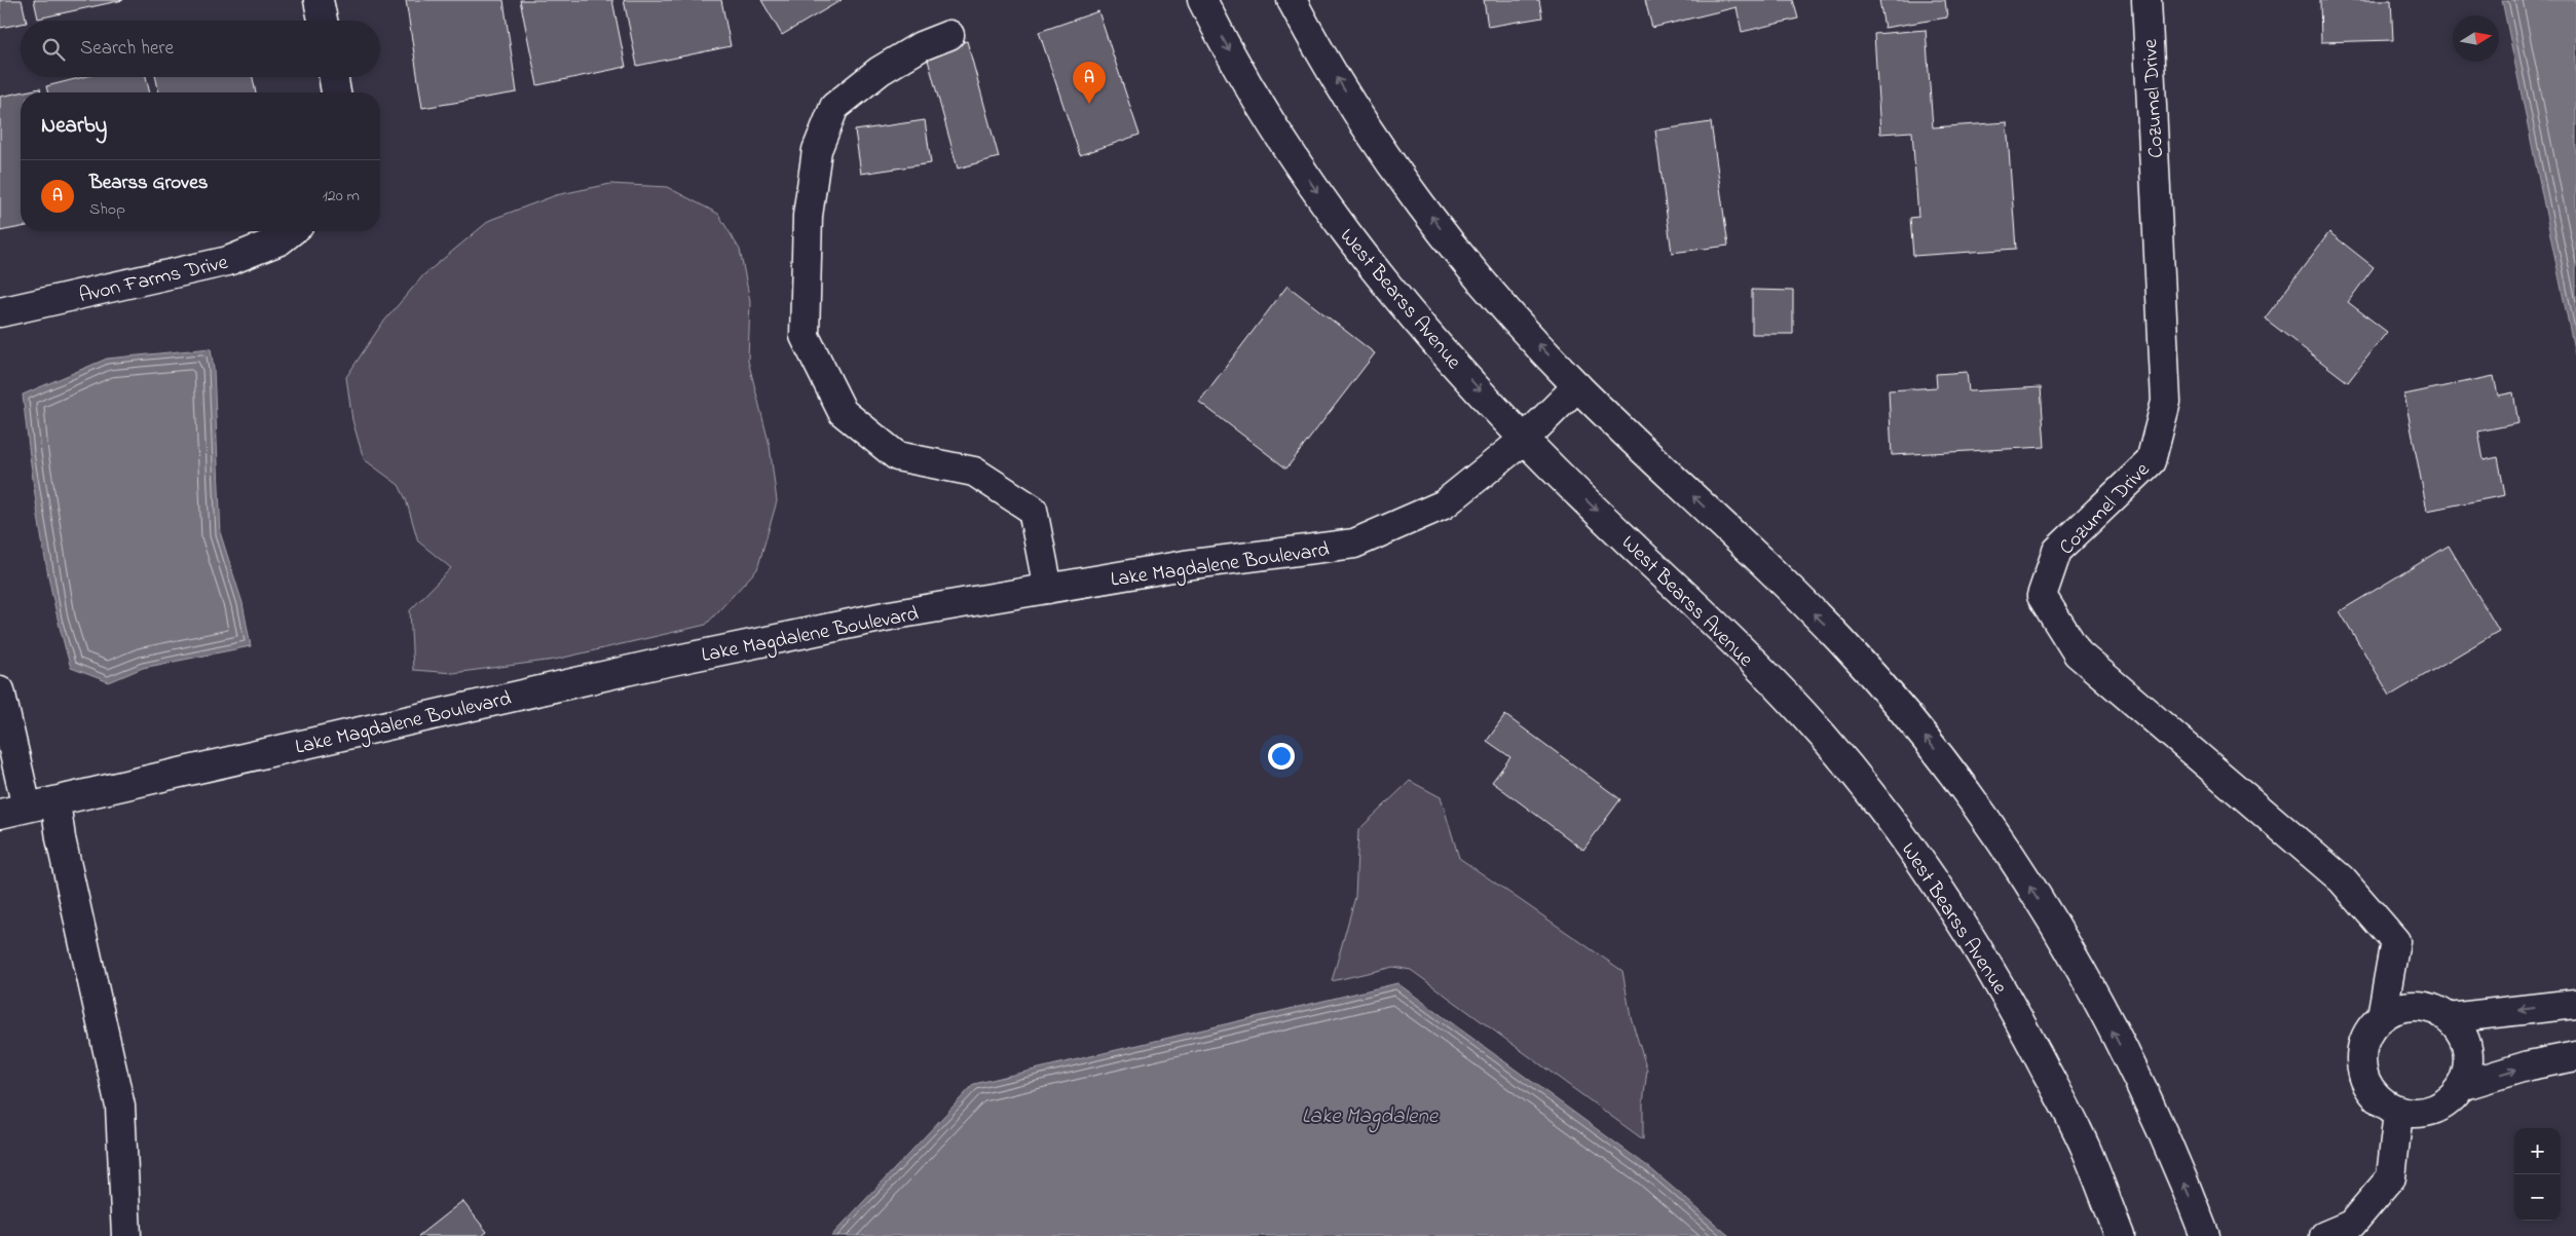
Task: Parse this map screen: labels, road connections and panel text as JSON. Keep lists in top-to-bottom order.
{
  "streets": {
    "street": [
      "Cozumel Drive",
      "Avon Farms Drive",
      "West Bearss Avenue",
      "Lake Magdalene Boulevard"
    ]
  },
  "crossings": [
    ["West Bearss Avenue", "Lake Magdalene Boulevard"]
  ],
  "water": ["Lake Magdalene"],
  "north": "right",
  "page": {
    "search": "Search here",
    "pins": "A",
    "heading": "Nearby",
    "list": [
      {
        "mark": "A",
        "name": "Bearss Groves",
        "note": "Shop",
        "value": "120 m"
      }
    ],
    "map_buttons": ["+", "−"]
  }
}
